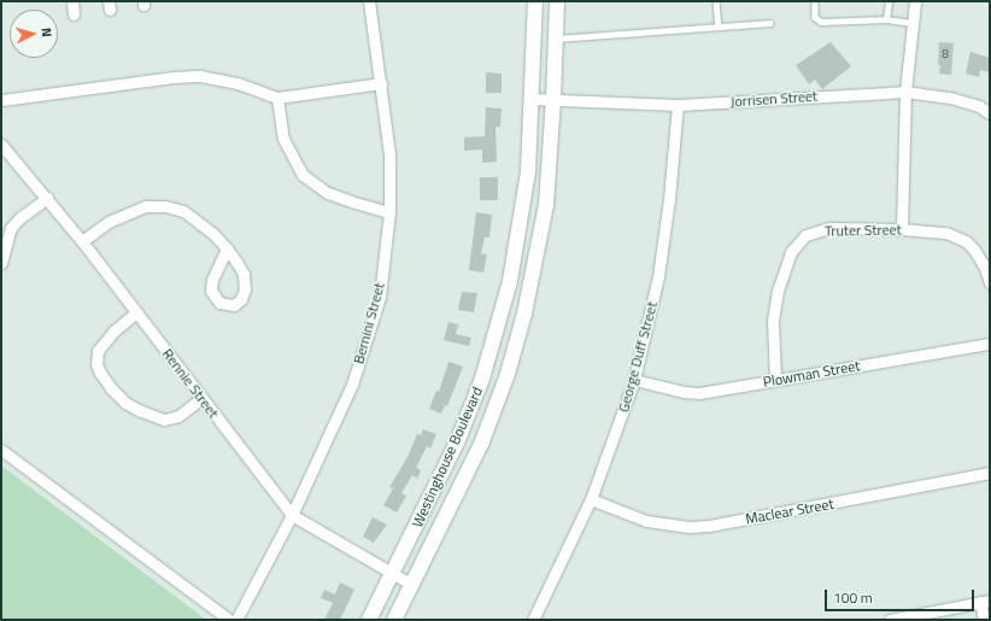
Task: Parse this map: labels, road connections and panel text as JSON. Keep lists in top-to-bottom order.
{
  "streets": {
    "street": [
      "Jorrisen Street",
      "Truter Street",
      "Bernini Street",
      "George Duff Street",
      "Plowman Street",
      "Rennie Street",
      "Westinghouse Boulevard",
      "Maclear Street"
    ]
  },
  "crossings": [
    ["Jorrisen Street", "George Duff Street"],
    ["Jorrisen Street", "Westinghouse Boulevard"],
    ["Truter Street", "Plowman Street"],
    ["Bernini Street", "Rennie Street"],
    ["George Duff Street", "Plowman Street"],
    ["George Duff Street", "Maclear Street"],
    ["Rennie Street", "Westinghouse Boulevard"]
  ],
  "house_numbers": ["8"],
  "scale_bar": "100 m",
  "north": "right"
}
